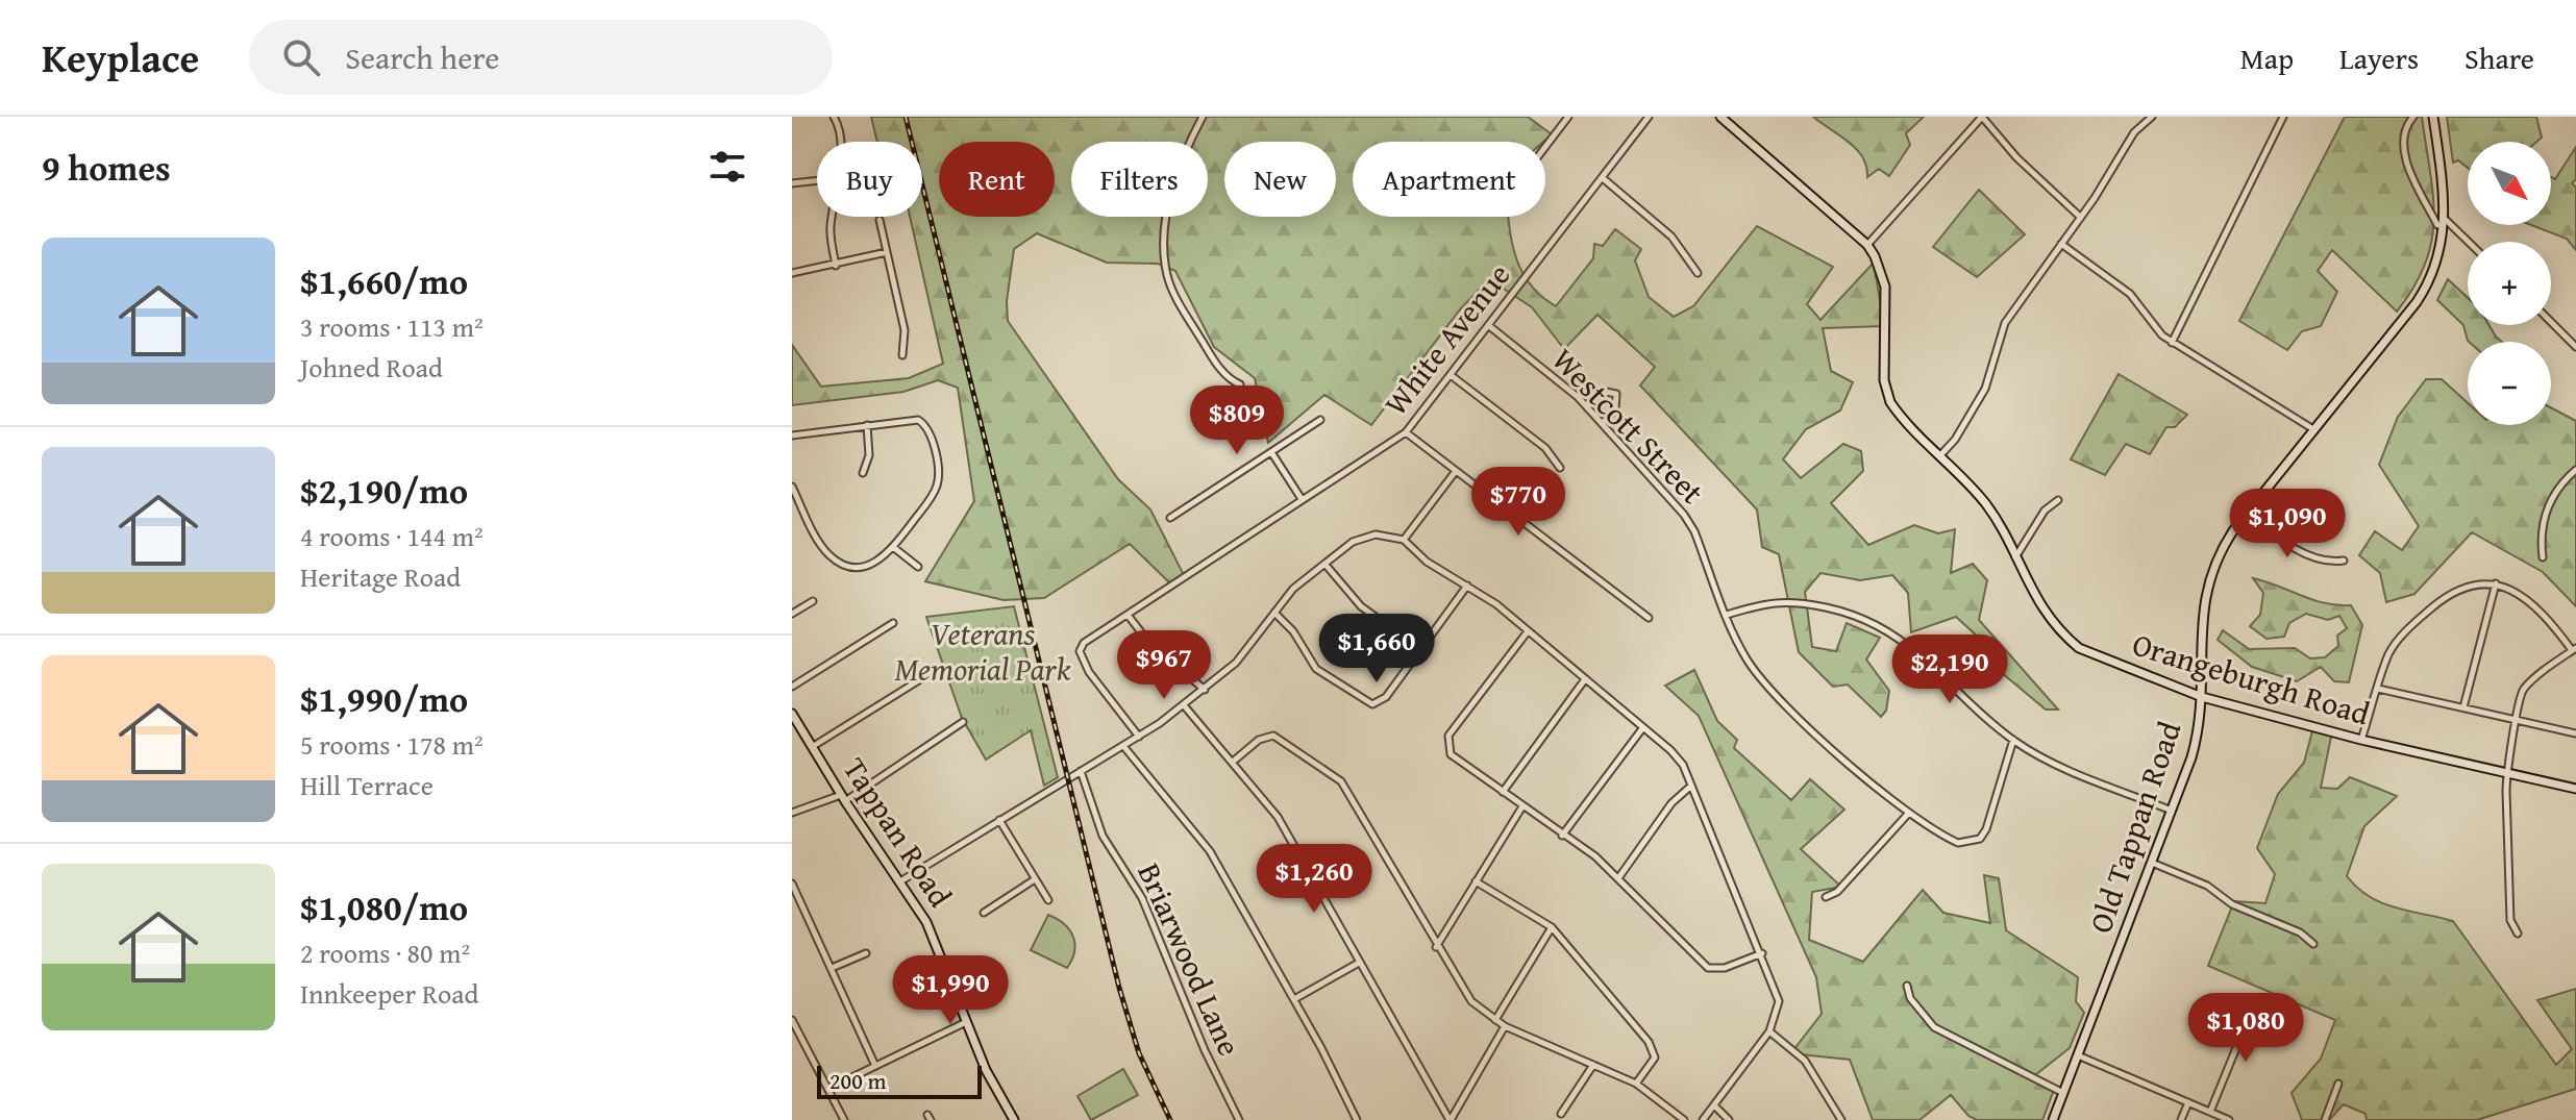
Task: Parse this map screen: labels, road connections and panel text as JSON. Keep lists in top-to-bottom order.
{
  "streets": {
    "street": [
      "White Avenue",
      "Westcott Street",
      "Orangeburgh Road",
      "Old Tappan Road",
      "Tappan Road",
      "Briarwood Lane"
    ]
  },
  "crossings": [
    ["White Avenue", "Westcott Street"],
    ["Orangeburgh Road", "Old Tappan Road"]
  ],
  "parks": ["Veterans Memorial Park"],
  "scale_bar": "200 m",
  "north": "bottom right",
  "page": {
    "header": "Keyplace",
    "search": "Search here",
    "nav": ["Map", "Layers", "Share"],
    "heading": "9 homes",
    "map_buttons": ["+", "−"],
    "chip": [
      "Buy",
      "Rent",
      "Filters",
      "New",
      "Apartment"
    ],
    "list": [
      {
        "name": "$1,660/mo",
        "note": "3 rooms · 113 m² · Johned Road"
      },
      {
        "name": "$2,190/mo",
        "note": "4 rooms · 144 m² · Heritage Road"
      },
      {
        "name": "$1,990/mo",
        "note": "5 rooms · 178 m² · Hill Terrace"
      },
      {
        "name": "$1,080/mo",
        "note": "2 rooms · 80 m² · Innkeeper Road"
      }
    ],
    "price": [
      "$809",
      "$770",
      "$1,090",
      "$1,660",
      "$967",
      "$2,190",
      "$1,260",
      "$1,990",
      "$1,080"
    ],
    "scale": "200 m"
  }
}
